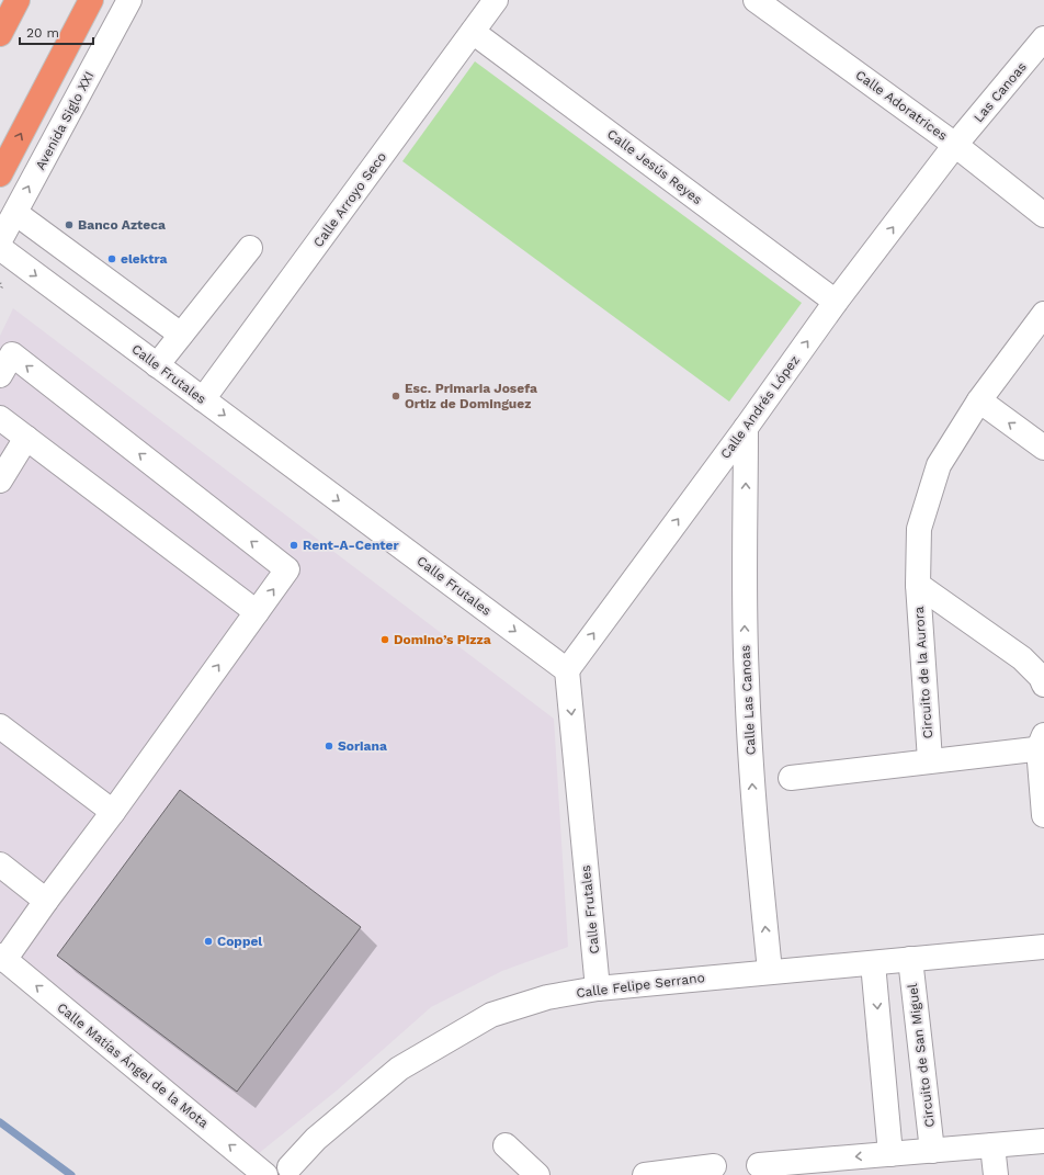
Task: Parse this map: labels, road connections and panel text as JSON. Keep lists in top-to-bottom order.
{
  "streets": {
    "street": [
      "Las Canoas",
      "Calle Adoratrices",
      "Avenida Siglo XXI",
      "Calle Jesús Reyes",
      "Calle Arroyo Seco",
      "Calle Frutales",
      "Calle Andrés López",
      "Circuito de la Aurora",
      "Calle Las Canoas",
      "Calle Felipe Serrano",
      "Circuito de San Miguel",
      "Calle Matías Ángel de la Mota"
    ]
  },
  "crossings": [
    ["Las Canoas", "Calle Adoratrices"],
    ["Las Canoas", "Calle Andrés López"],
    ["Calle Adoratrices", "Calle Andrés López"],
    ["Calle Jesús Reyes", "Calle Arroyo Seco"],
    ["Calle Jesús Reyes", "Calle Andrés López"],
    ["Calle Arroyo Seco", "Calle Frutales"],
    ["Calle Frutales", "Calle Andrés López"],
    ["Calle Frutales", "Calle Felipe Serrano"],
    ["Calle Andrés López", "Calle Las Canoas"],
    ["Calle Las Canoas", "Calle Felipe Serrano"],
    ["Calle Felipe Serrano", "Circuito de San Miguel"]
  ],
  "one_way": [
    "Avenida Siglo XXI",
    "Calle Andrés López",
    "Calle Las Canoas",
    "Calle Matías Ángel de la Mota"
  ],
  "places": [
    "Banco Azteca",
    "elektra",
    "Esc. Primaria Josefa Ortiz de Dominguez",
    "Rent-A-Center",
    "Domino’s Pizza",
    "Soriana",
    "Coppel"
  ],
  "scale_bar": "20 m"
}
